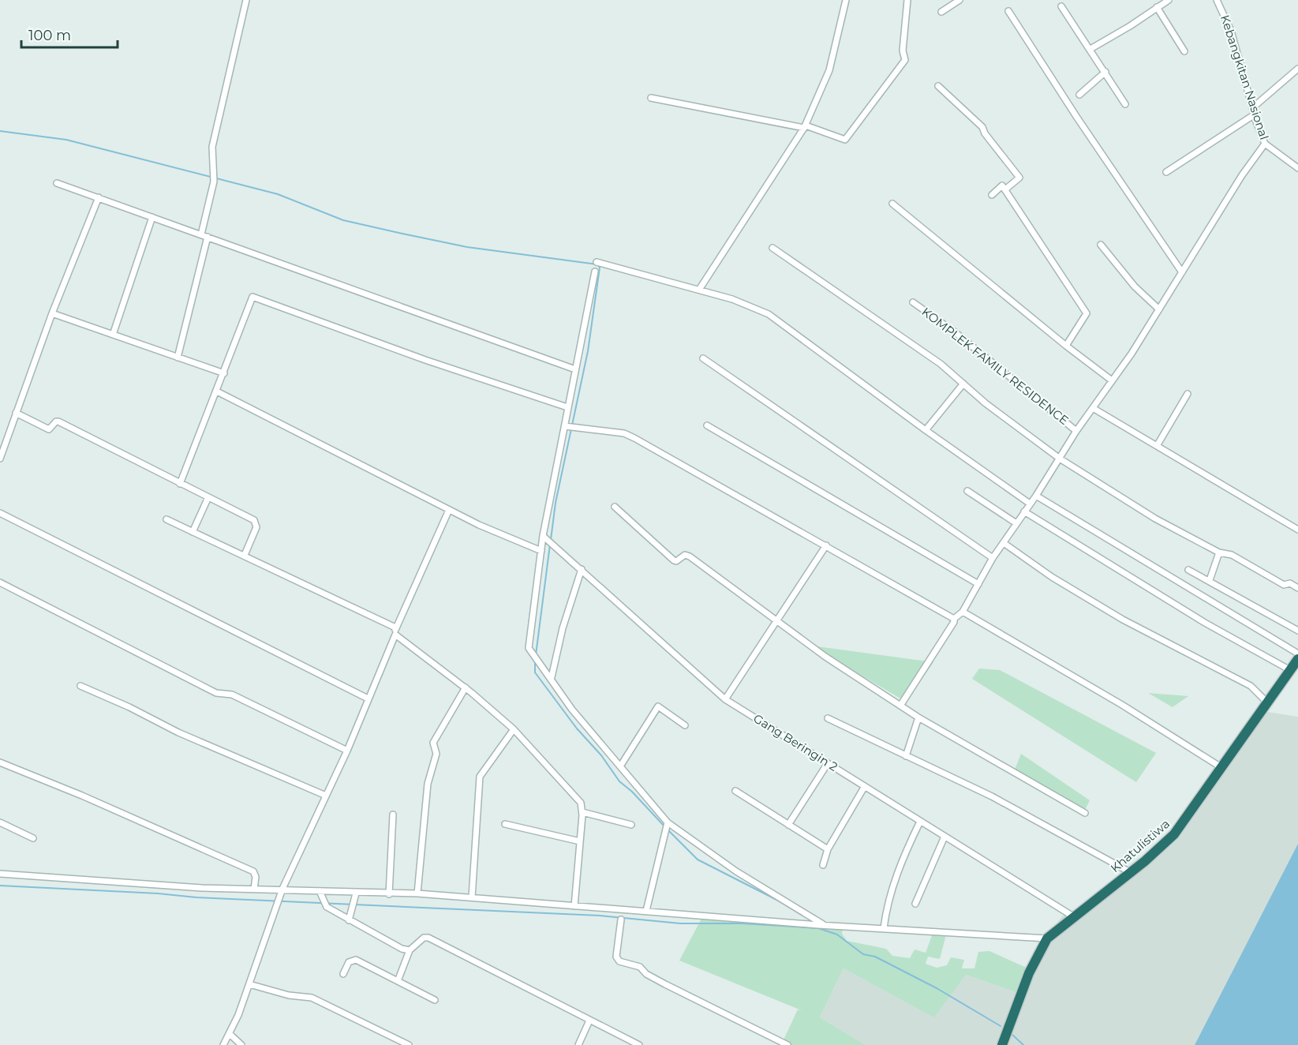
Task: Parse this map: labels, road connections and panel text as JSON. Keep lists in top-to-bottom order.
{
  "streets": {
    "highway": ["Khatulistiwa"],
    "street": ["Kebangkitan Nasional", "KOMPLEK FAMILY RESIDENCE", "Gang Beringin 2"]
  },
  "crossings": [
    ["Gang Beringin 2", "Khatulistiwa"]
  ],
  "scale_bar": "100 m"
}
